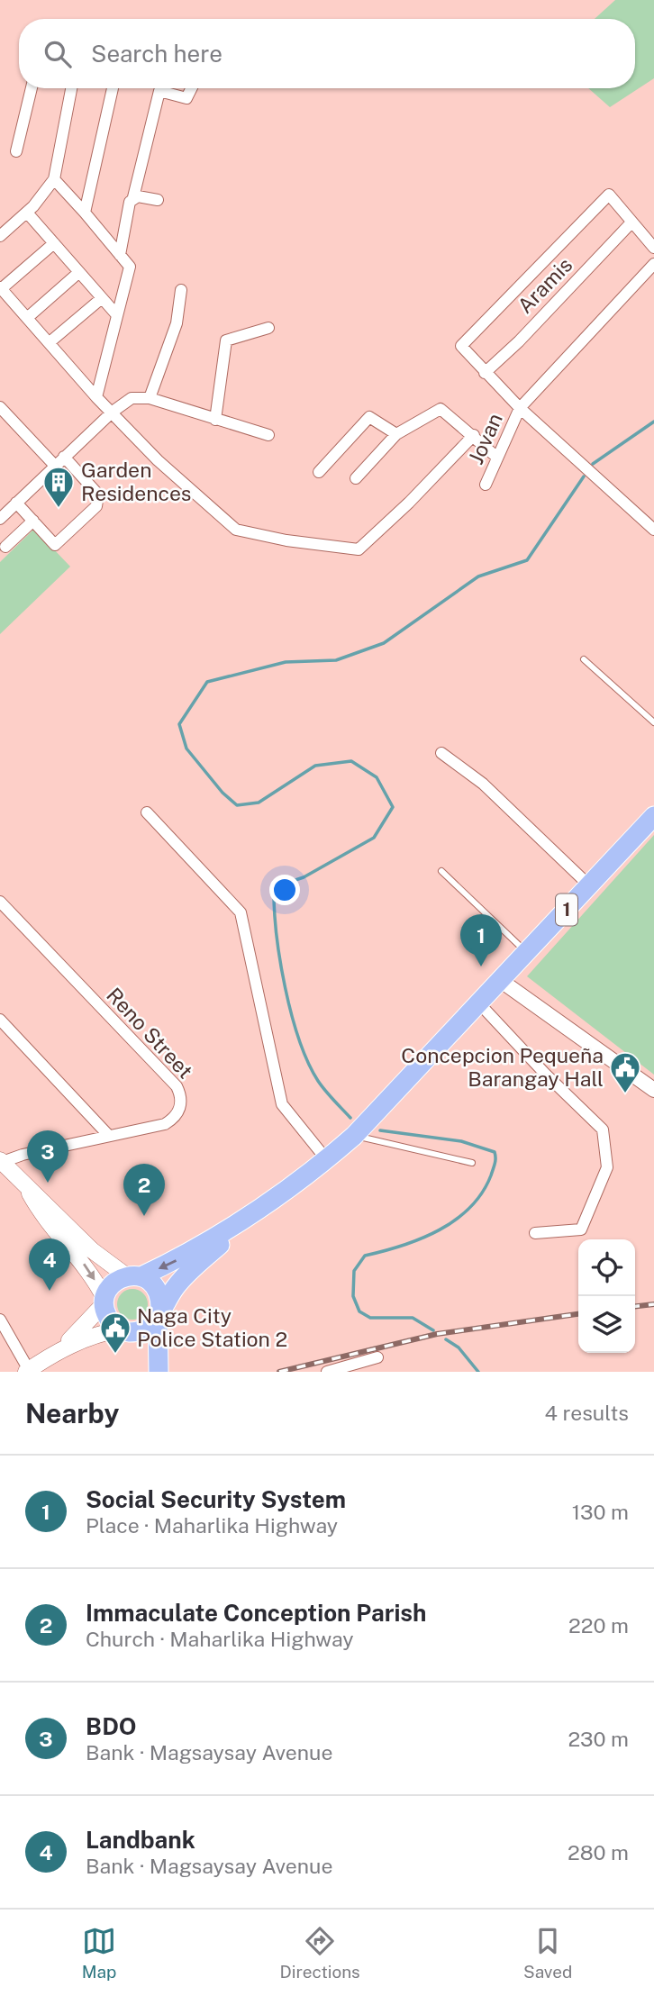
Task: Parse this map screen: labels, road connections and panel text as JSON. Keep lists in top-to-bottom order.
{
  "streets": {
    "main road": ["1"],
    "street": ["Aramis", "Jovan", "Reno Street"]
  },
  "places": {
    "building": ["Garden Residences"],
    "public building": ["Concepcion Pequeña Barangay Hall", "Naga City Police Station 2"]
  },
  "page": {
    "search": "Search here",
    "pins": [
      "1",
      "3",
      "2",
      "4"
    ],
    "heading": ["Nearby", "4 results"],
    "list": [
      {
        "mark": "1",
        "name": "Social Security System",
        "note": "Place · Maharlika Highway",
        "value": "130 m"
      },
      {
        "mark": "2",
        "name": "Immaculate Conception Parish",
        "note": "Church · Maharlika Highway",
        "value": "220 m"
      },
      {
        "mark": "3",
        "name": "BDO",
        "note": "Bank · Magsaysay Avenue",
        "value": "230 m"
      },
      {
        "mark": "4",
        "name": "Landbank",
        "note": "Bank · Magsaysay Avenue",
        "value": "280 m"
      }
    ],
    "nav": ["Map", "Directions", "Saved"]
  }
}
